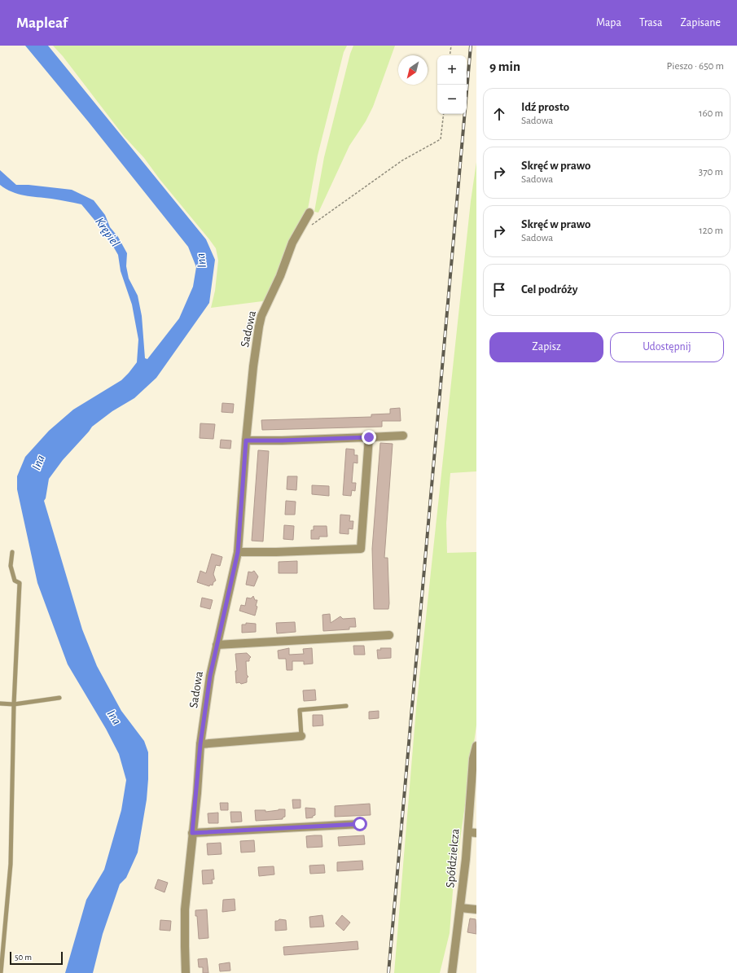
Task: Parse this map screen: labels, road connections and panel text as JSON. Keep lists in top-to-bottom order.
{
  "streets": {
    "street": ["Sadowa", "Spółdzielcza"]
  },
  "water": ["Krępiel", "Ina"],
  "scale_bar": "50 m",
  "north": "bottom left",
  "page": {
    "header": "Mapleaf",
    "nav": ["Mapa", "Trasa", "Zapisane"],
    "heading": ["9 min", "Pieszo · 650 m"],
    "map_buttons": ["+", "−"],
    "list": [
      ["Idź prosto", "Sadowa", "160 m"],
      ["Skręć w prawo", "Sadowa", "370 m"],
      ["Skręć w prawo", "Sadowa", "120 m"],
      "Cel podróży"
    ],
    "buttons": ["Zapisz", "Udostępnij"],
    "scale": "50 m"
  }
}
